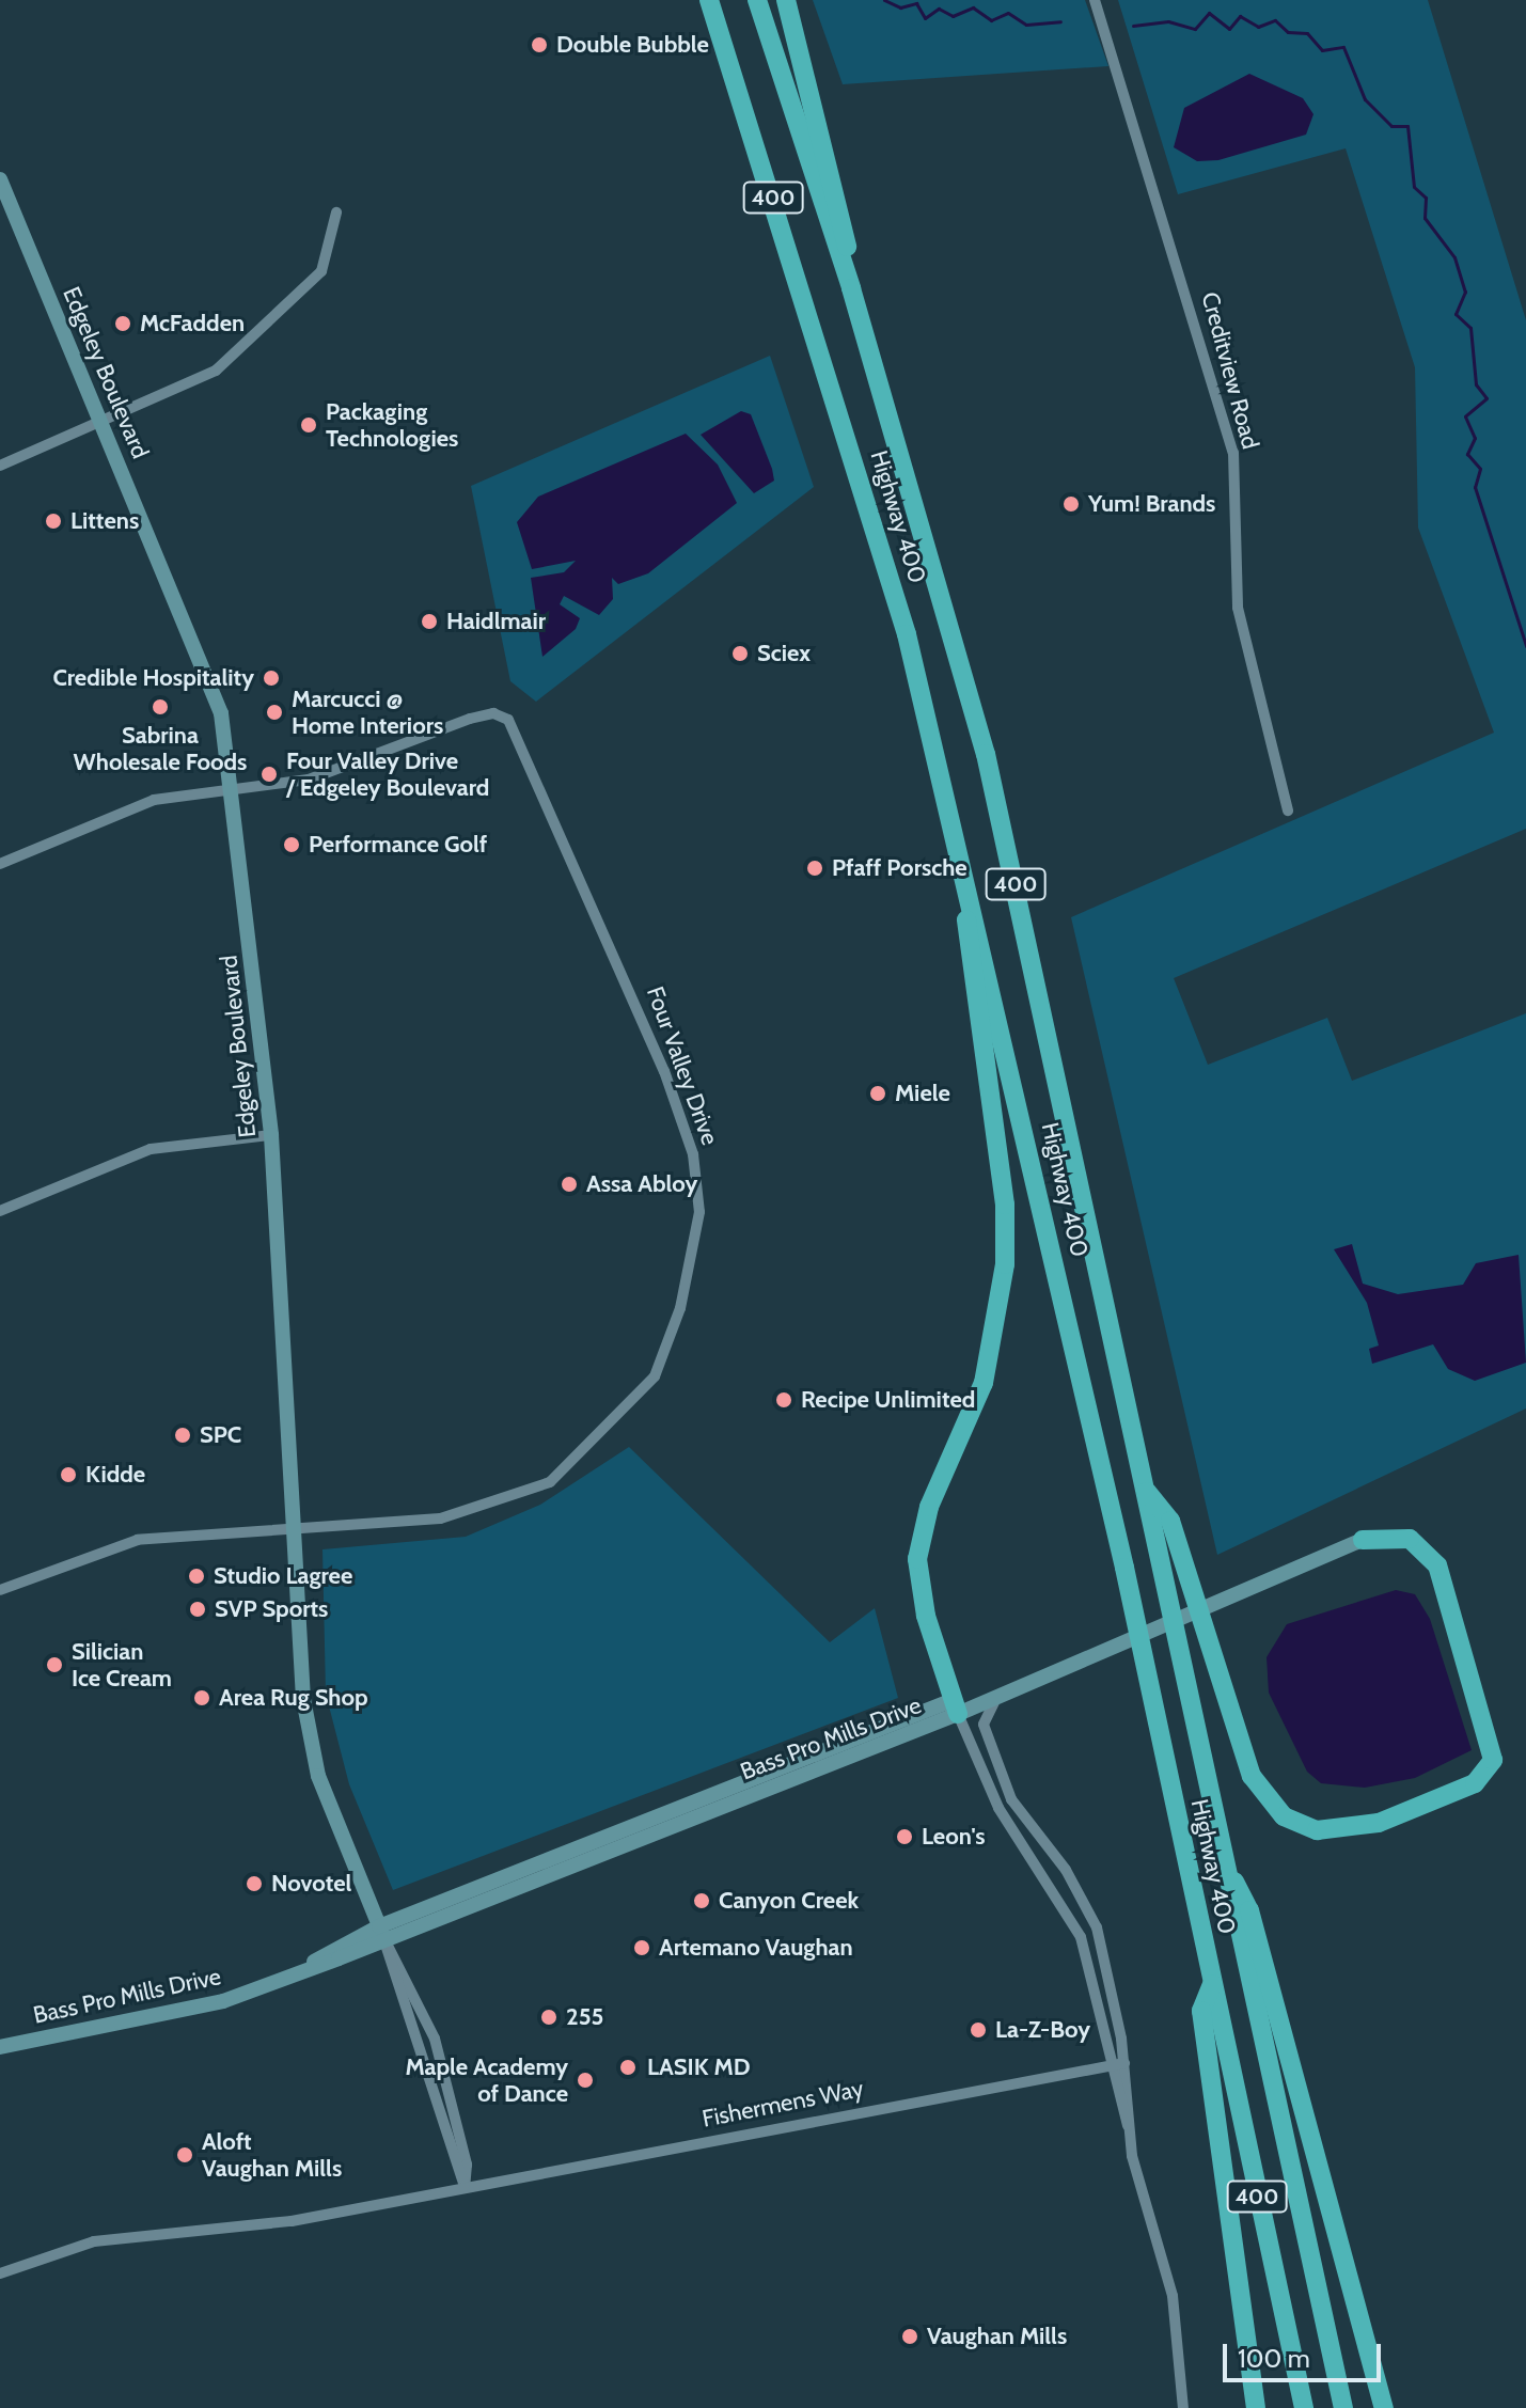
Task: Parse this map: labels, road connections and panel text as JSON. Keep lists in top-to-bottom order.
{
  "streets": {
    "highway": ["400", "Highway 400"],
    "street": [
      "Creditview Road",
      "Edgeley Boulevard",
      "Four Valley Drive",
      "Bass Pro Mills Drive",
      "Fishermens Way"
    ]
  },
  "crossings": [
    ["Edgeley Boulevard", "Four Valley Drive"],
    ["Edgeley Boulevard", "Bass Pro Mills Drive"]
  ],
  "places": [
    "Double Bubble",
    "McFadden",
    "Packaging Technologies",
    "Yum! Brands",
    "Littens",
    "Haidlmair",
    "Sciex",
    "Credible Hospitality",
    "Sabrina Wholesale Foods",
    "Marcucci @ Home Interiors",
    "Four Valley Drive / Edgeley Boulevard",
    "Performance Golf",
    "Pfaff Porsche",
    "Miele",
    "Assa Abloy",
    "Recipe Unlimited",
    "SPC",
    "Kidde",
    "Studio Lagree",
    "SVP Sports",
    "Silician Ice Cream",
    "Area Rug Shop",
    "Leon's",
    "Novotel",
    "Canyon Creek",
    "Artemano Vaughan",
    "255",
    "La-Z-Boy",
    "LASIK MD",
    "Maple Academy of Dance",
    "Aloft Vaughan Mills",
    "Vaughan Mills"
  ],
  "scale_bar": "100 m"
}
